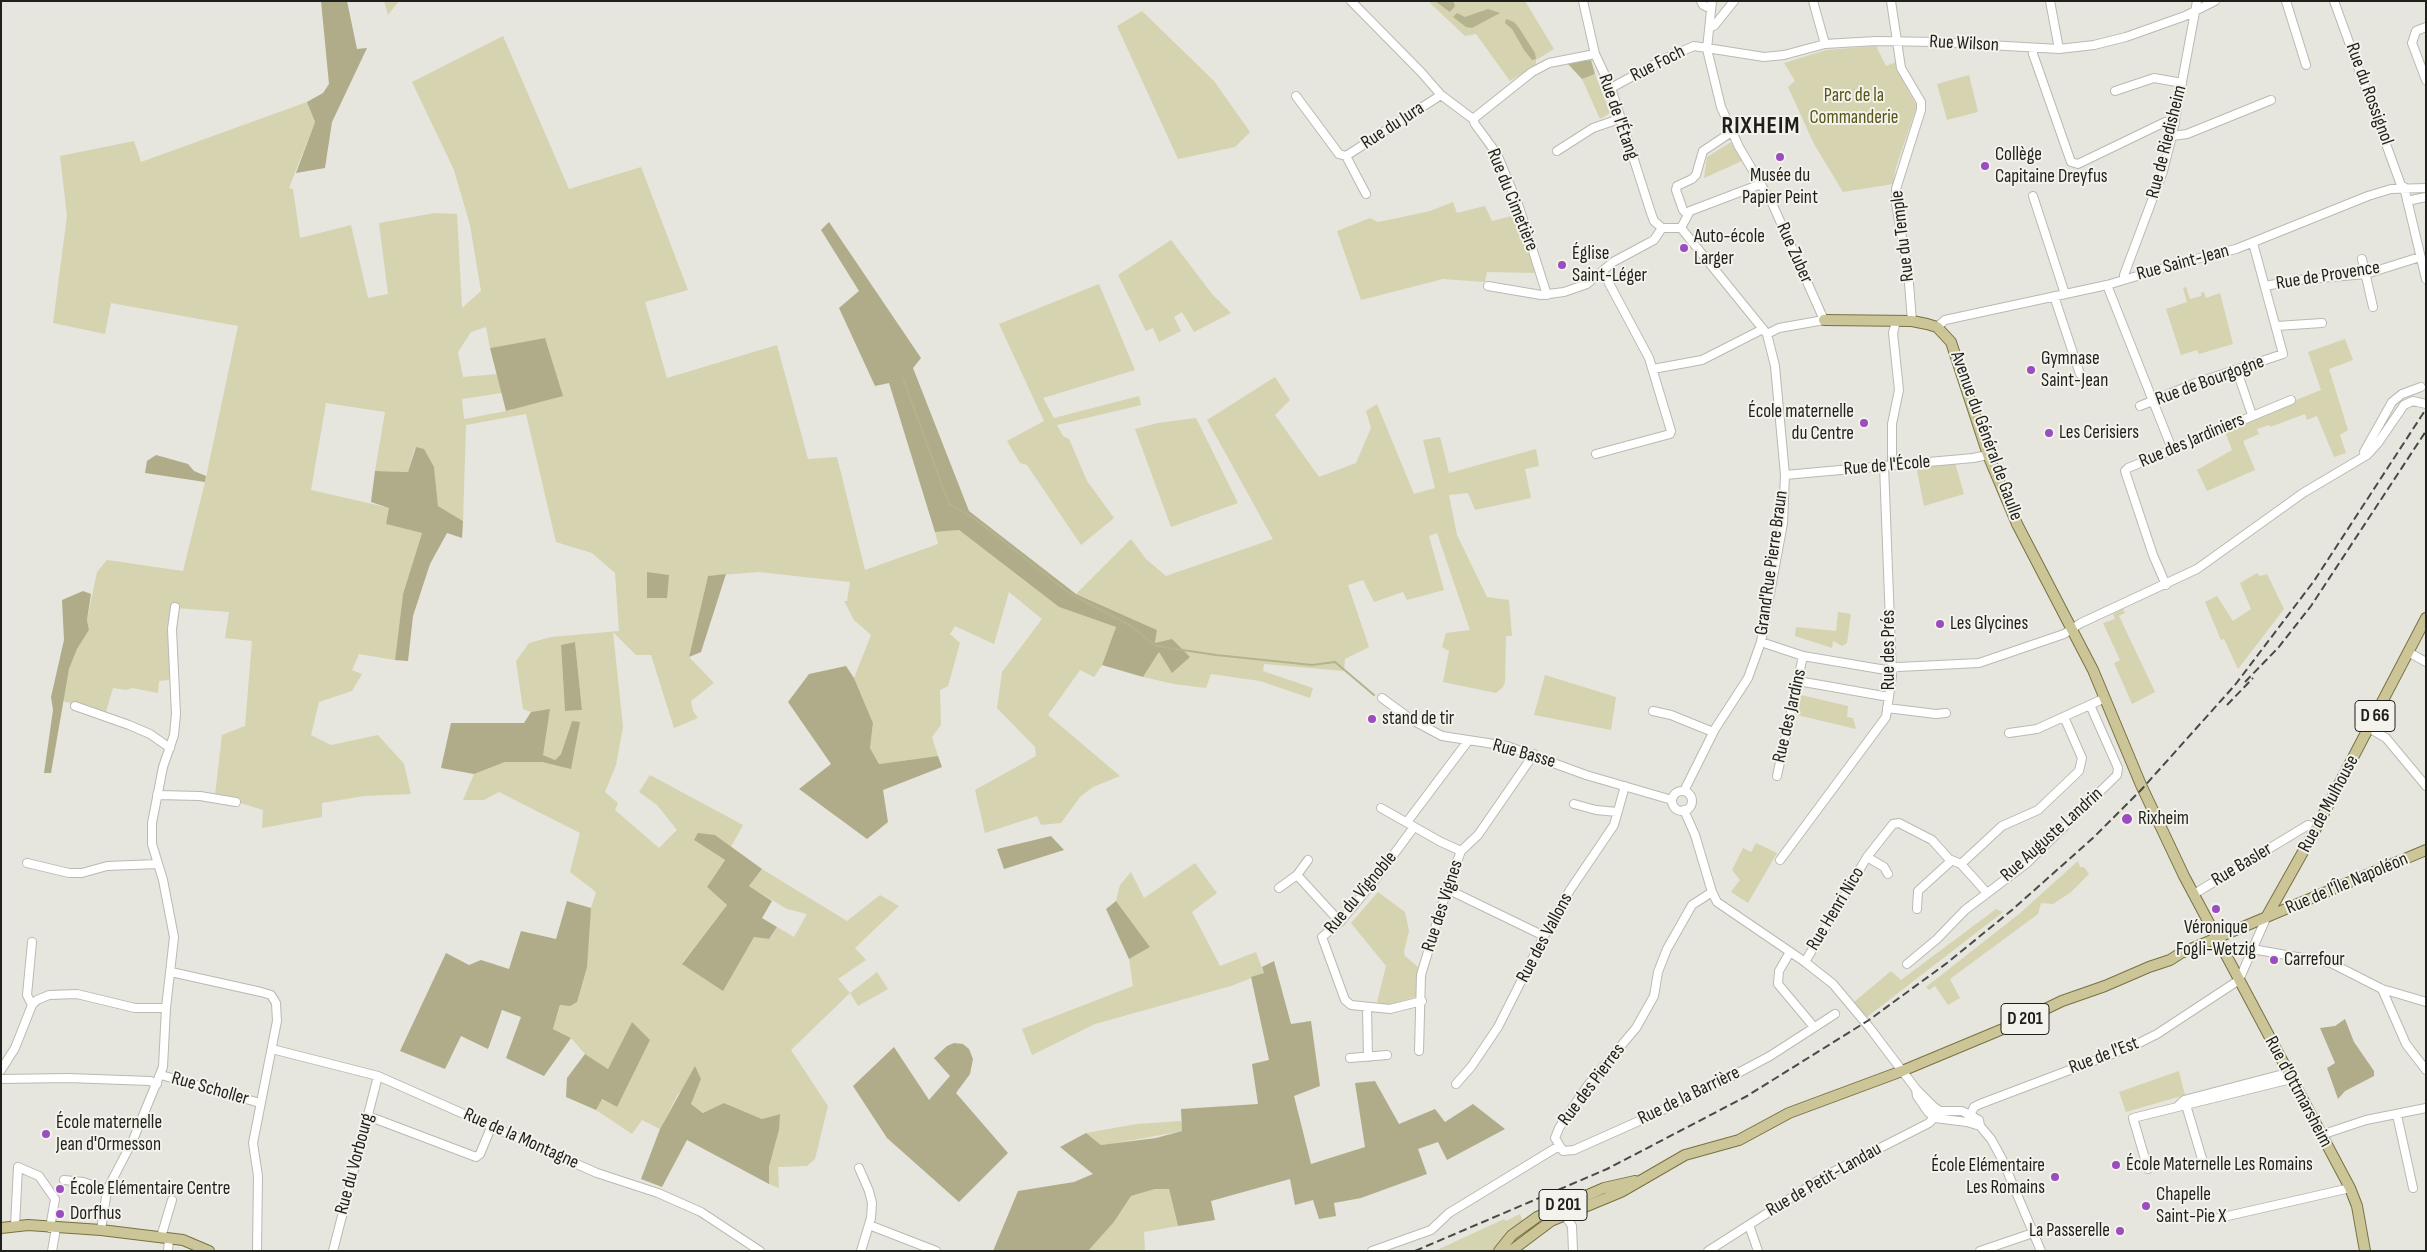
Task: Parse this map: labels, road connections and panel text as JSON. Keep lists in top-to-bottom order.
{
  "streets": {
    "main road": [
      "Avenue du Général de Gaulle",
      "D 66",
      "Rue de Mulhouse",
      "Rue de l'Île Napoléon",
      "D 201",
      "Rue d'Ottmarsheim"
    ],
    "street": [
      "Rue Wilson",
      "Rue Foch",
      "Rue du Rossignol",
      "Rue de l'Étang",
      "Rue du Jura",
      "Rue de Riedisheim",
      "Rue du Cimetière",
      "Rue du Temple",
      "Rue Zuber",
      "Rue Saint-Jean",
      "Rue de Provence",
      "Rue de Bourgogne",
      "Rue des Jardiniers",
      "Rue de l'École",
      "Grand'Rue Pierre Braun",
      "Rue des Prés",
      "Rue des Jardins",
      "Rue Basse",
      "Rue Auguste Landrin",
      "Rue Basler",
      "Rue du Vignoble",
      "Rue des Vignes",
      "Rue Henri Nico",
      "Rue des Vallons",
      "Rue de l'Est",
      "Rue des Pierres",
      "Rue Scholler",
      "Rue de la Barrière",
      "Rue de la Montagne",
      "Rue du Vorbourg",
      "Rue de Petit-Landau"
    ]
  },
  "crossings": [
    ["Rue Wilson", "Rue Foch"],
    ["Rue Wilson", "Rue de Riedisheim"],
    ["Rue Wilson", "Rue du Temple"],
    ["Rue Wilson", "Rue Zuber"],
    ["Rue Foch", "Rue de l'Étang"],
    ["Rue Foch", "Rue Zuber"],
    ["Rue du Rossignol", "Rue Saint-Jean"],
    ["Rue du Rossignol", "Rue de Provence"],
    ["Rue du Jura", "Rue du Cimetière"],
    ["Rue de Riedisheim", "Rue Saint-Jean"],
    ["Rue Saint-Jean", "Avenue du Général de Gaulle"],
    ["Avenue du Général de Gaulle", "Rue de l'École"],
    ["Avenue du Général de Gaulle", "Rue Basler"],
    ["Avenue du Général de Gaulle", "D 201"],
    ["Avenue du Général de Gaulle", "Rue d'Ottmarsheim"],
    ["Rue de l'École", "Grand'Rue Pierre Braun"],
    ["Rue de l'École", "Rue des Prés"],
    ["Grand'Rue Pierre Braun", "Rue Basse"],
    ["Rue Basse", "Rue des Vignes"],
    ["Rue Basse", "Rue des Vallons"],
    ["Rue de Mulhouse", "Rue Basler"],
    ["Rue de Mulhouse", "Rue de l'Île Napoléon"],
    ["Rue de Mulhouse", "D 201"],
    ["Rue de l'Île Napoléon", "D 201"],
    ["Rue du Vignoble", "Rue des Vignes"],
    ["D 201", "Rue d'Ottmarsheim"],
    ["Rue de l'Est", "Rue d'Ottmarsheim"],
    ["Rue des Pierres", "Rue de la Barrière"],
    ["Rue de la Montagne", "Rue du Vorbourg"]
  ],
  "districts": ["RIXHEIM"],
  "parks": ["Parc de la Commanderie"],
  "places": [
    "Musée du Papier Peint",
    "Collège Capitaine Dreyfus",
    "Auto-école Larger",
    "Église Saint-Léger",
    "Gymnase Saint-Jean",
    "École maternelle du Centre",
    "Les Cerisiers",
    "Les Glycines",
    "stand de tir",
    "Rixheim",
    "Véronique Fogli-Wetzig",
    "Carrefour",
    "École maternelle Jean d'Ormesson",
    "École Maternelle Les Romains",
    "École Elémentaire Les Romains",
    "École Elémentaire Centre",
    "Chapelle Saint-Pie X",
    "Dorfhus",
    "La Passerelle"
  ]
}
